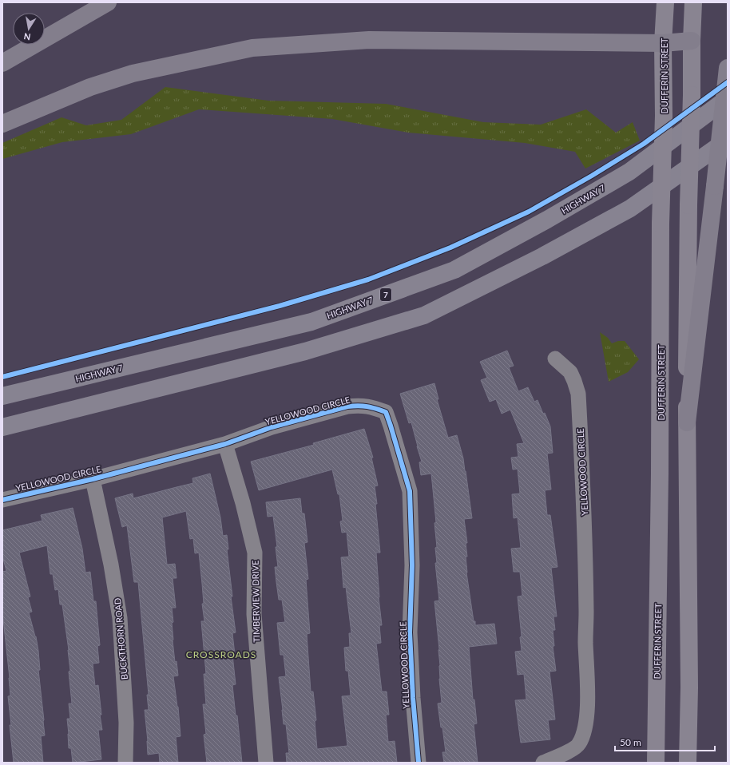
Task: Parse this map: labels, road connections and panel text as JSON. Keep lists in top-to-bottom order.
{
  "streets": {
    "main road": ["DUFFERIN STREET", "HIGHWAY 7", "7"],
    "street": ["YELLOWOOD CIRCLE", "TIMBERVIEW DRIVE", "BUCKTHORN ROAD"]
  },
  "crossings": [
    ["YELLOWOOD CIRCLE", "TIMBERVIEW DRIVE"],
    ["YELLOWOOD CIRCLE", "BUCKTHORN ROAD"]
  ],
  "districts": ["CROSSROADS"],
  "scale_bar": "50 m",
  "north": "bottom"
}
